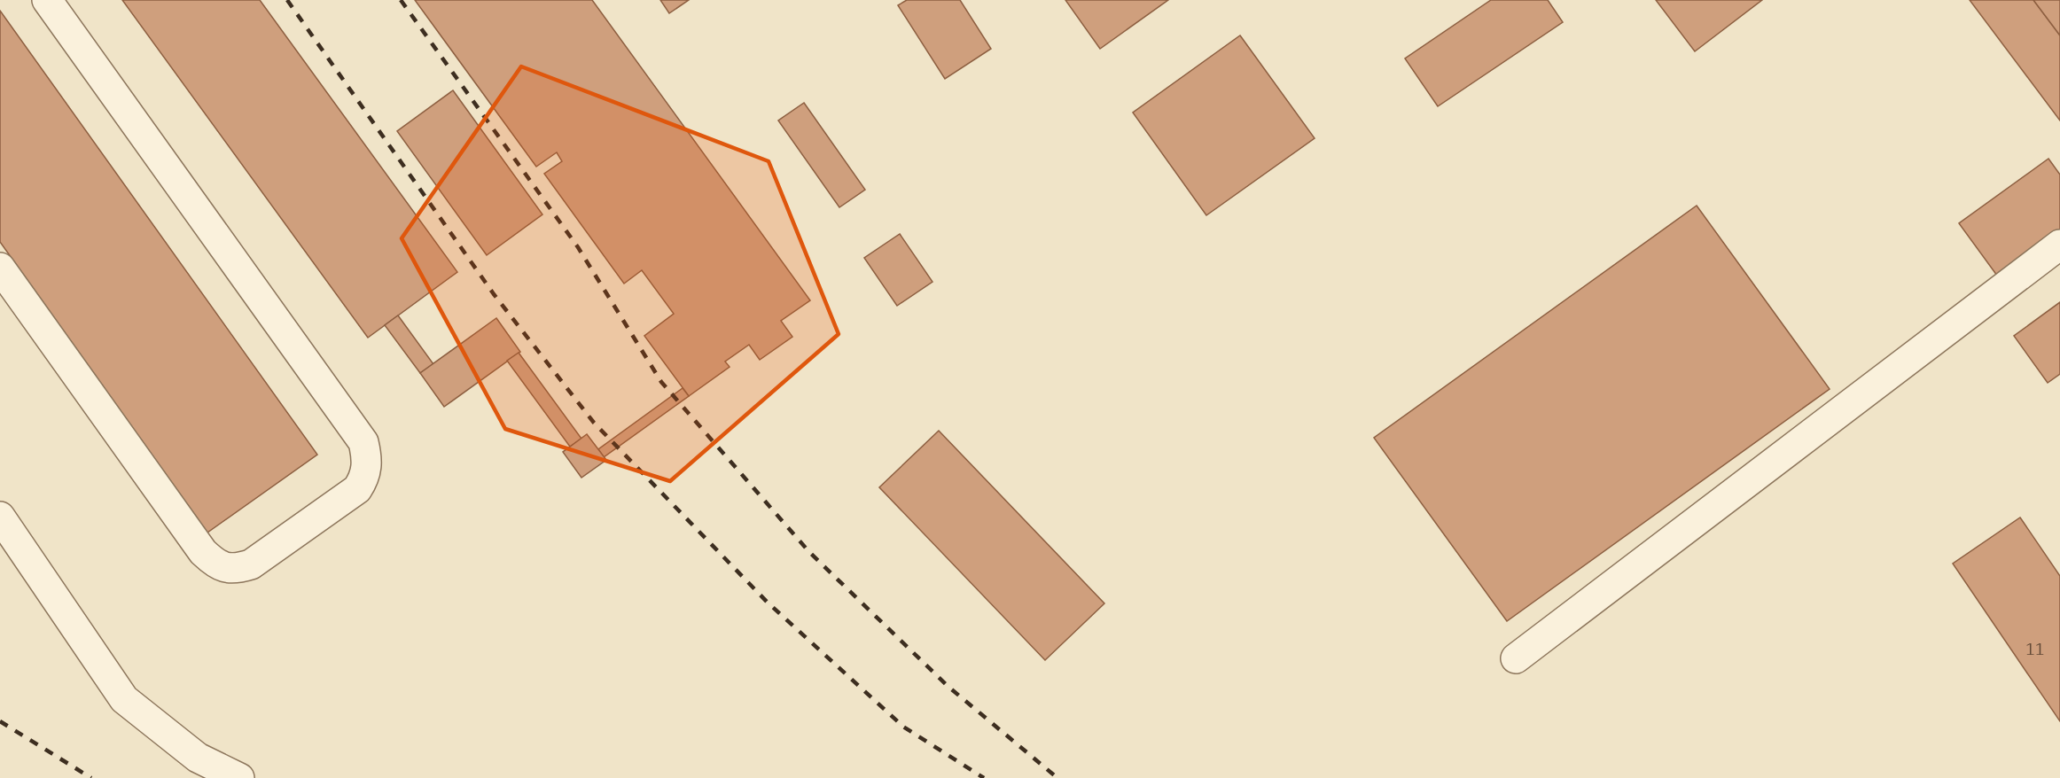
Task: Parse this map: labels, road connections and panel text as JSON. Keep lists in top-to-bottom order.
{
  "house_numbers": ["11"]
}
